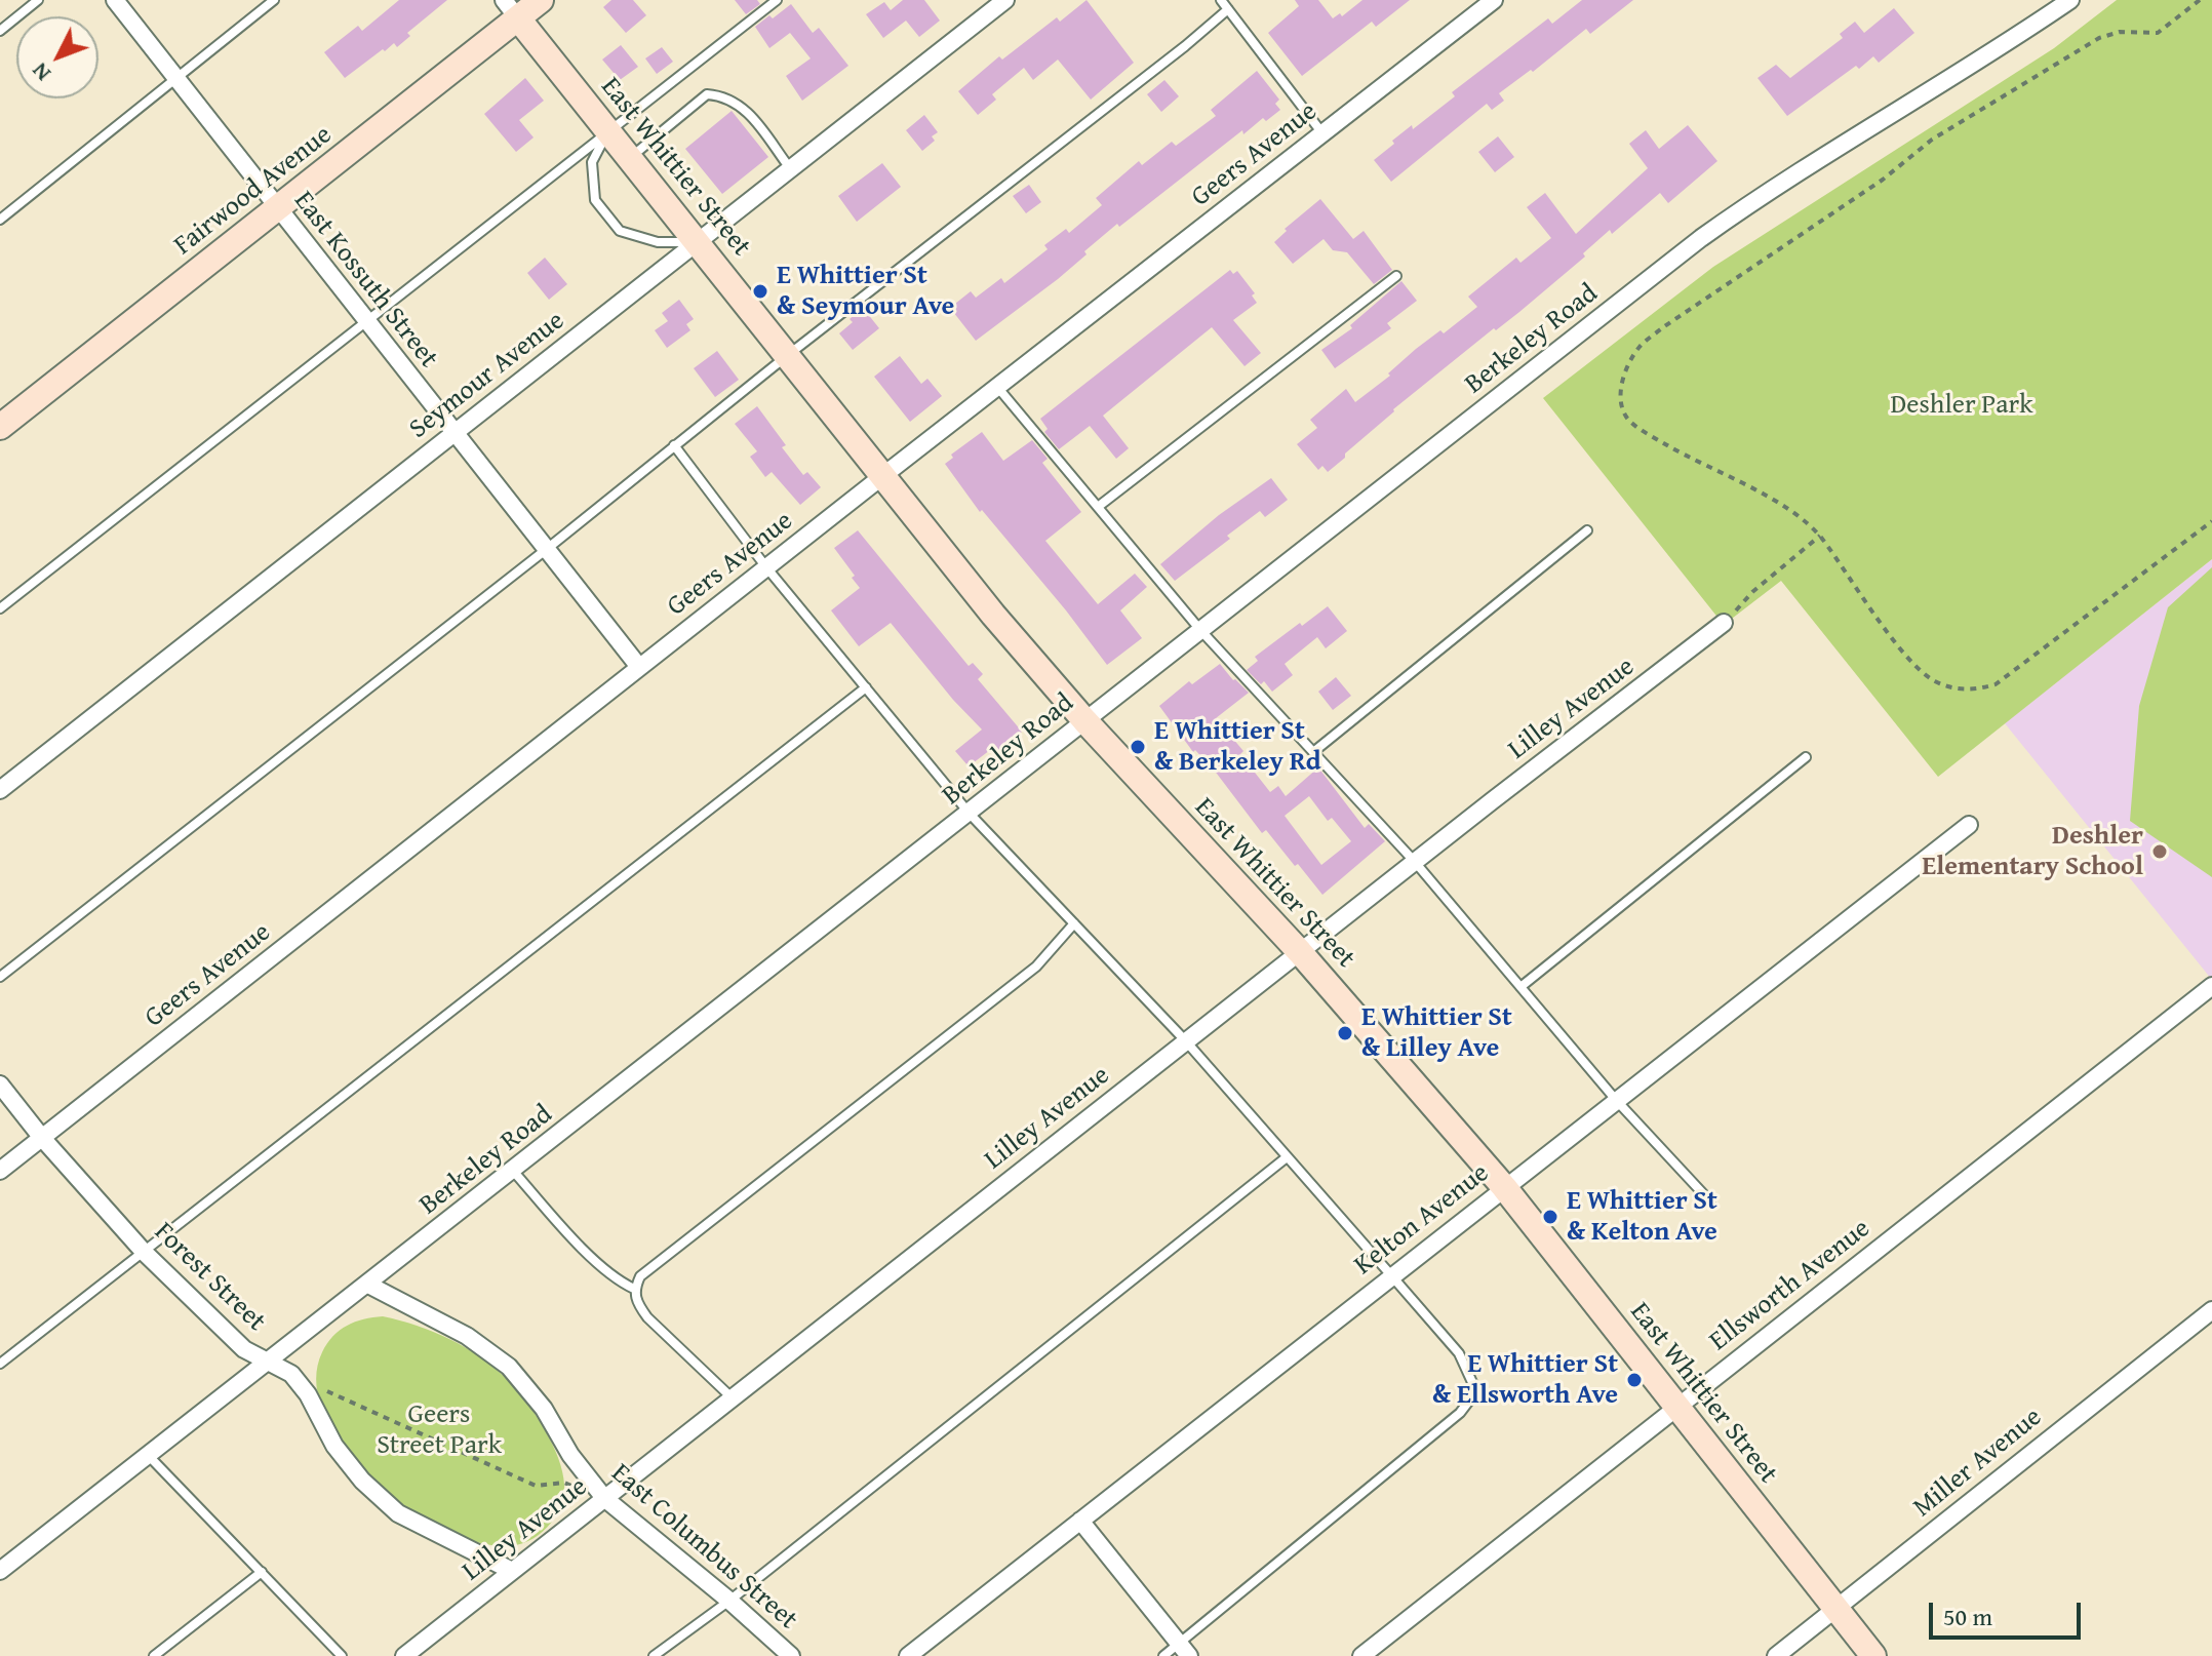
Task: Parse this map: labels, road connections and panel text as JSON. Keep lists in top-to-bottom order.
{
  "streets": {
    "street": [
      "Geers Avenue",
      "East Whittier Street",
      "Fairwood Avenue",
      "East Kossuth Street",
      "Berkeley Road",
      "Seymour Avenue",
      "Lilley Avenue",
      "Kelton Avenue",
      "Forest Street",
      "Ellsworth Avenue",
      "Miller Avenue",
      "East Columbus Street"
    ]
  },
  "crossings": [
    ["Geers Avenue", "East Whittier Street"],
    ["Geers Avenue", "East Kossuth Street"],
    ["Geers Avenue", "Forest Street"],
    ["East Whittier Street", "Fairwood Avenue"],
    ["East Whittier Street", "Berkeley Road"],
    ["East Whittier Street", "Seymour Avenue"],
    ["East Whittier Street", "Lilley Avenue"],
    ["East Whittier Street", "Kelton Avenue"],
    ["East Whittier Street", "Ellsworth Avenue"],
    ["East Whittier Street", "Miller Avenue"],
    ["Fairwood Avenue", "East Kossuth Street"],
    ["East Kossuth Street", "Seymour Avenue"],
    ["Berkeley Road", "Forest Street"],
    ["Berkeley Road", "East Columbus Street"],
    ["Lilley Avenue", "Forest Street"],
    ["Lilley Avenue", "East Columbus Street"]
  ],
  "parks": ["Deshler Park", "Geers Street Park"],
  "places": [
    "E Whittier St & Seymour Ave",
    "E Whittier St & Berkeley Rd",
    "Deshler Elementary School",
    "E Whittier St & Lilley Ave",
    "E Whittier St & Kelton Ave",
    "E Whittier St & Ellsworth Ave"
  ],
  "scale_bar": "50 m",
  "north": "bottom left"
}
